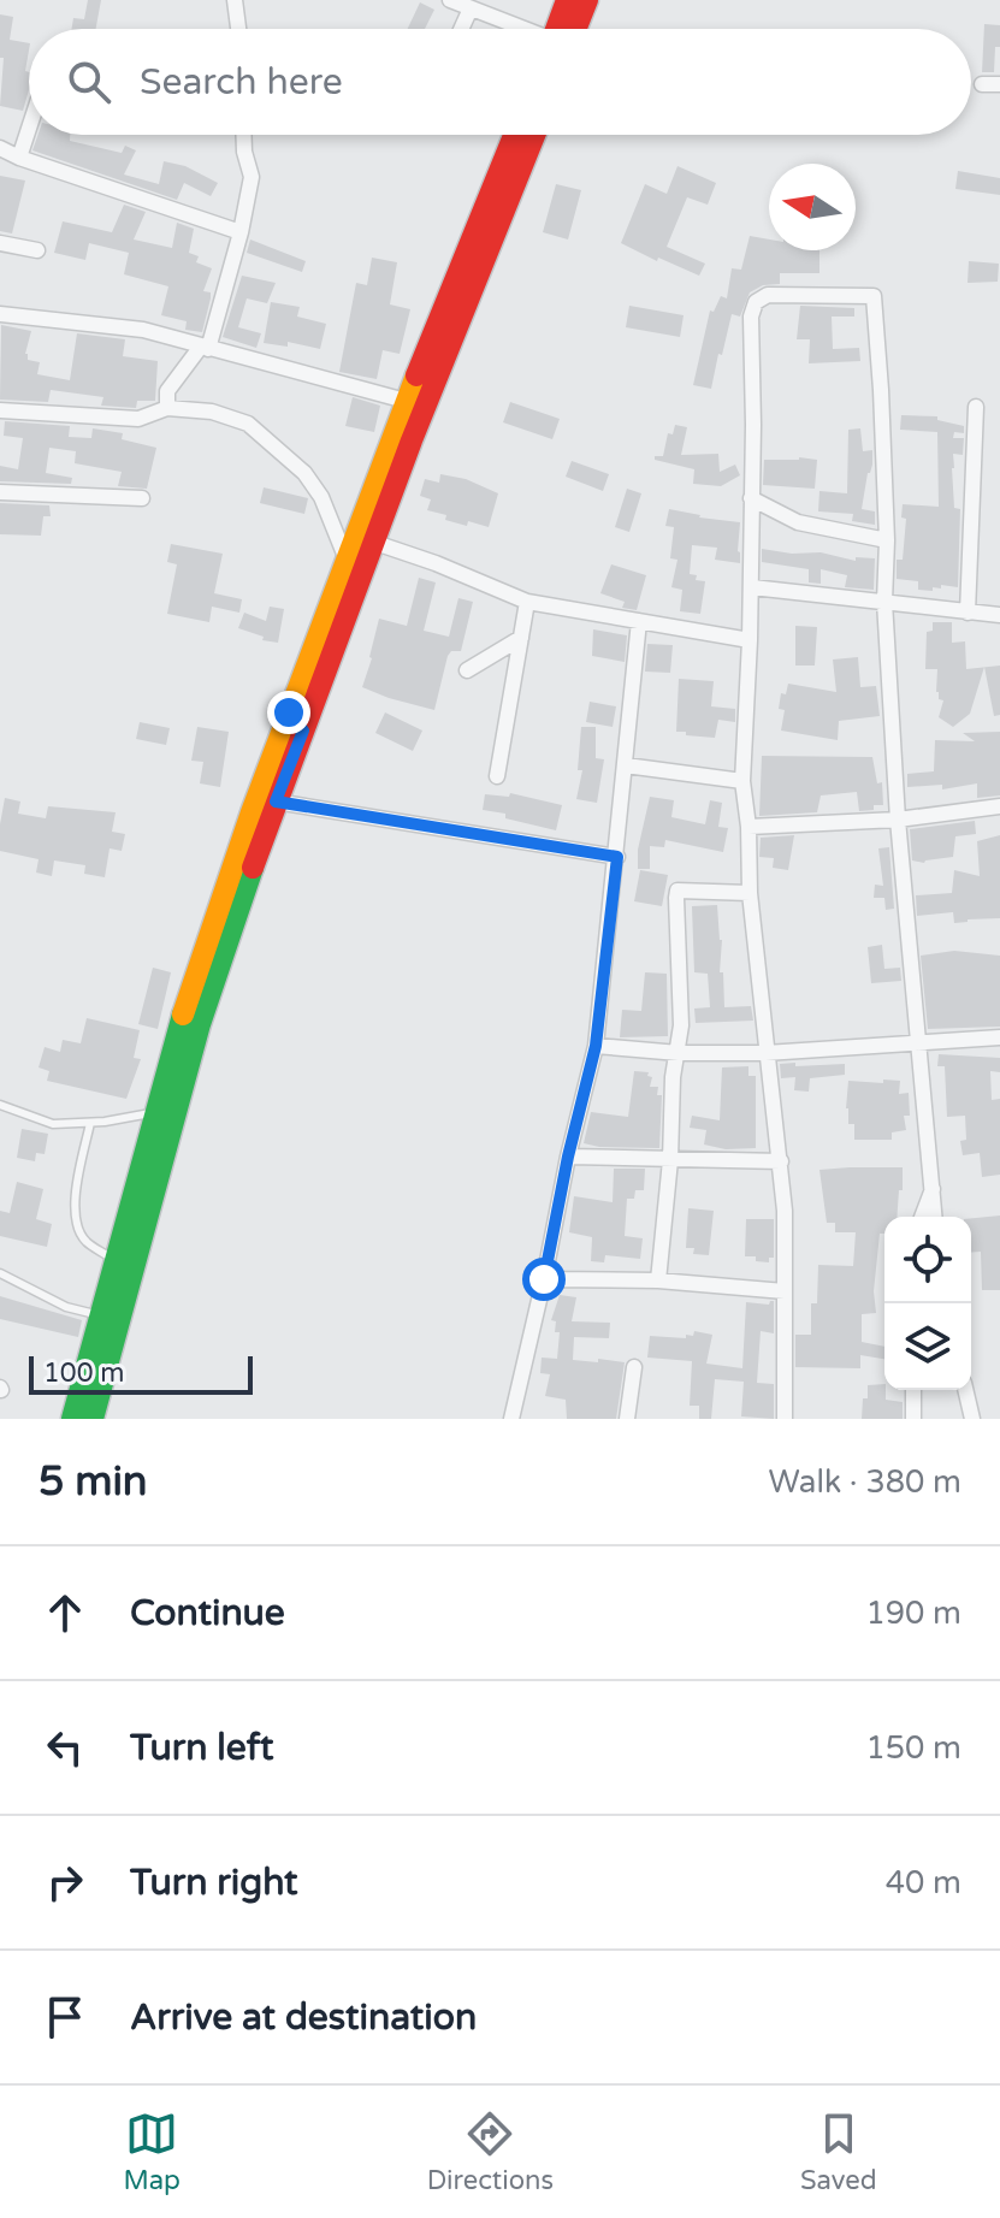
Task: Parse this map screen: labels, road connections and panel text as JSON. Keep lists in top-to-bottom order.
{
  "scale_bar": "100 m",
  "north": "left",
  "page": {
    "search": "Search here",
    "scale": "100 m",
    "heading": ["5 min", "Walk · 380 m"],
    "list": [
      ["Continue", "190 m"],
      ["Turn left", "150 m"],
      ["Turn right", "40 m"],
      "Arrive at destination"
    ],
    "nav": ["Map", "Directions", "Saved"]
  }
}
